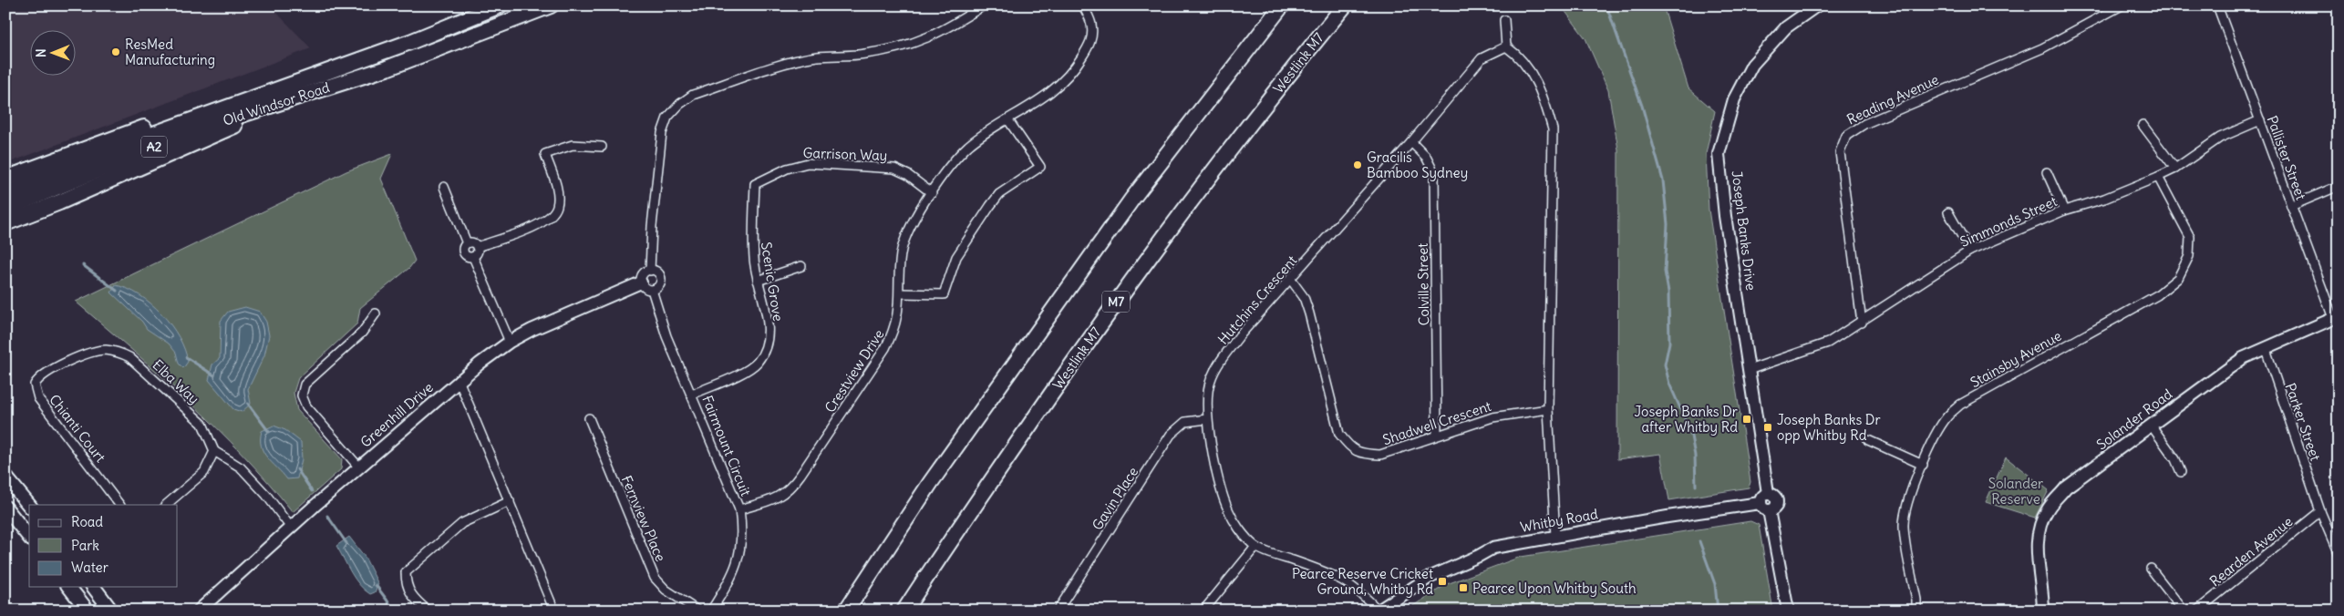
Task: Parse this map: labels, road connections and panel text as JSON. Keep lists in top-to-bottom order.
{
  "streets": {
    "highway": [
      "Westlink M7",
      "Old Windsor Road",
      "A2",
      "M7"
    ],
    "street": [
      "Reading Avenue",
      "Garrison Way",
      "Pallister Street",
      "Simmonds Street",
      "Joseph Banks Drive",
      "Scenic Grove",
      "Colville Street",
      "Hutchins Crescent",
      "Stainsby Avenue",
      "Crestview Drive",
      "Elba Way",
      "Greenhill Drive",
      "Solander Road",
      "Parker Street",
      "Shadwell Crescent",
      "Chianti Court",
      "Fairmount Circuit",
      "Gavin Place",
      "Fernview Place",
      "Whitby Road",
      "Rearden Avenue"
    ]
  },
  "crossings": [
    ["Reading Avenue", "Simmonds Street"],
    ["Garrison Way", "Scenic Grove"],
    ["Garrison Way", "Crestview Drive"],
    ["Pallister Street", "Simmonds Street"],
    ["Pallister Street", "Solander Road"],
    ["Simmonds Street", "Joseph Banks Drive"],
    ["Simmonds Street", "Stainsby Avenue"],
    ["Joseph Banks Drive", "Whitby Road"],
    ["Scenic Grove", "Fairmount Circuit"],
    ["Colville Street", "Hutchins Crescent"],
    ["Colville Street", "Shadwell Crescent"],
    ["Hutchins Crescent", "Shadwell Crescent"],
    ["Hutchins Crescent", "Gavin Place"],
    ["Hutchins Crescent", "Whitby Road"],
    ["Crestview Drive", "Fairmount Circuit"],
    ["Elba Way", "Chianti Court"],
    ["Greenhill Drive", "Fairmount Circuit"],
    ["Solander Road", "Parker Street"],
    ["Parker Street", "Rearden Avenue"]
  ],
  "parks": ["Solander Reserve"],
  "places": {
    "other": ["ResMed Manufacturing", "Gracilis Bamboo Sydney"],
    "transit": [
      "Joseph Banks Dr after Whitby Rd",
      "Joseph Banks Dr opp Whitby Rd",
      "Pearce Reserve Cricket Ground, Whitby Rd",
      "Pearce Upon Whitby South"
    ]
  },
  "legend": ["Road", "Park", "Water"],
  "north": "left"
}
